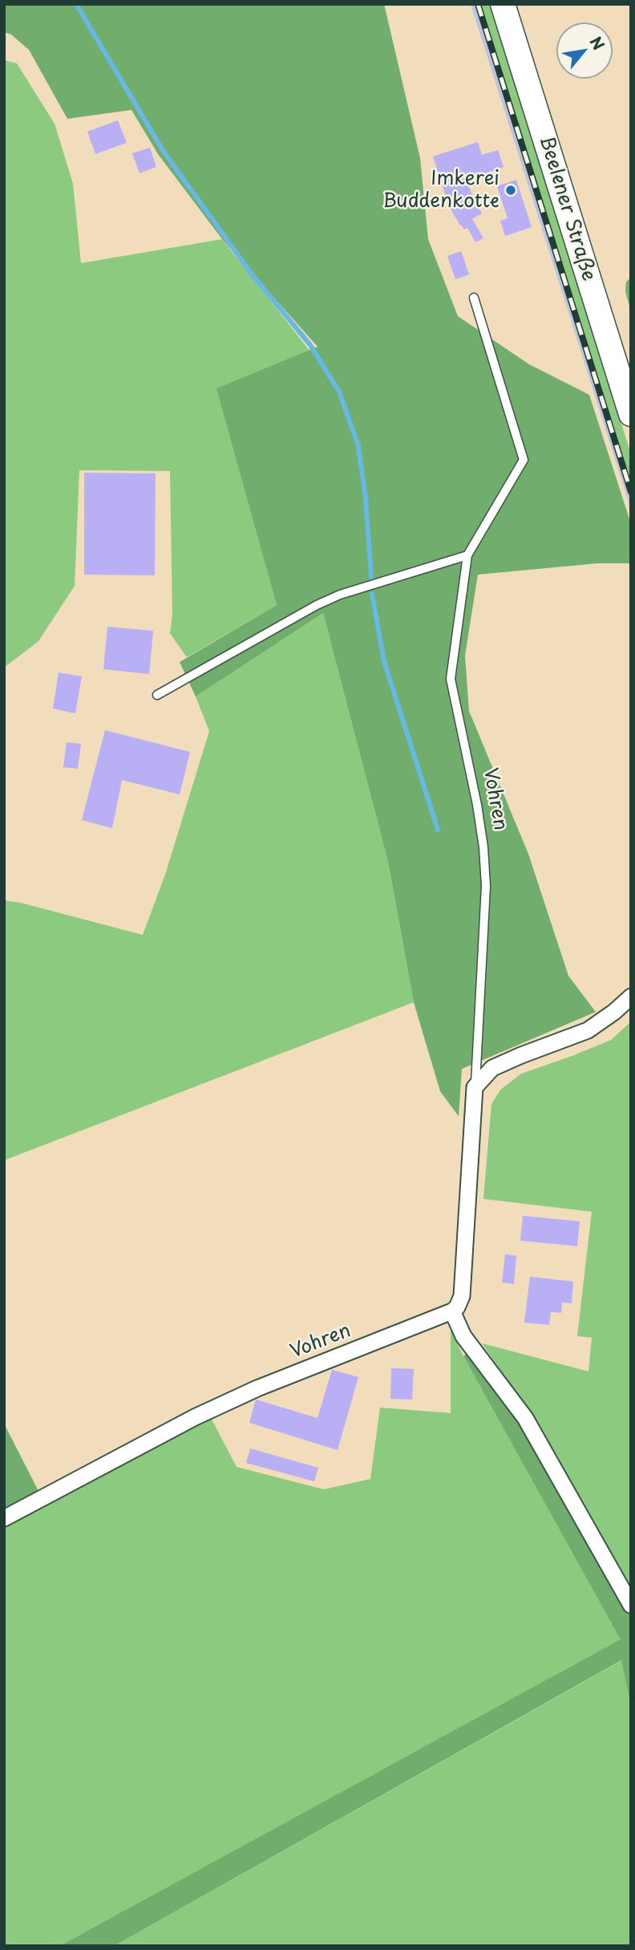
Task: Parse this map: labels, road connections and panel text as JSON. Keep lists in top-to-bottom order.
{
  "streets": {
    "main road": ["Beelener Straße"],
    "street": ["Vohren"]
  },
  "places": ["Imkerei Buddenkotte"],
  "north": "top right"
}
